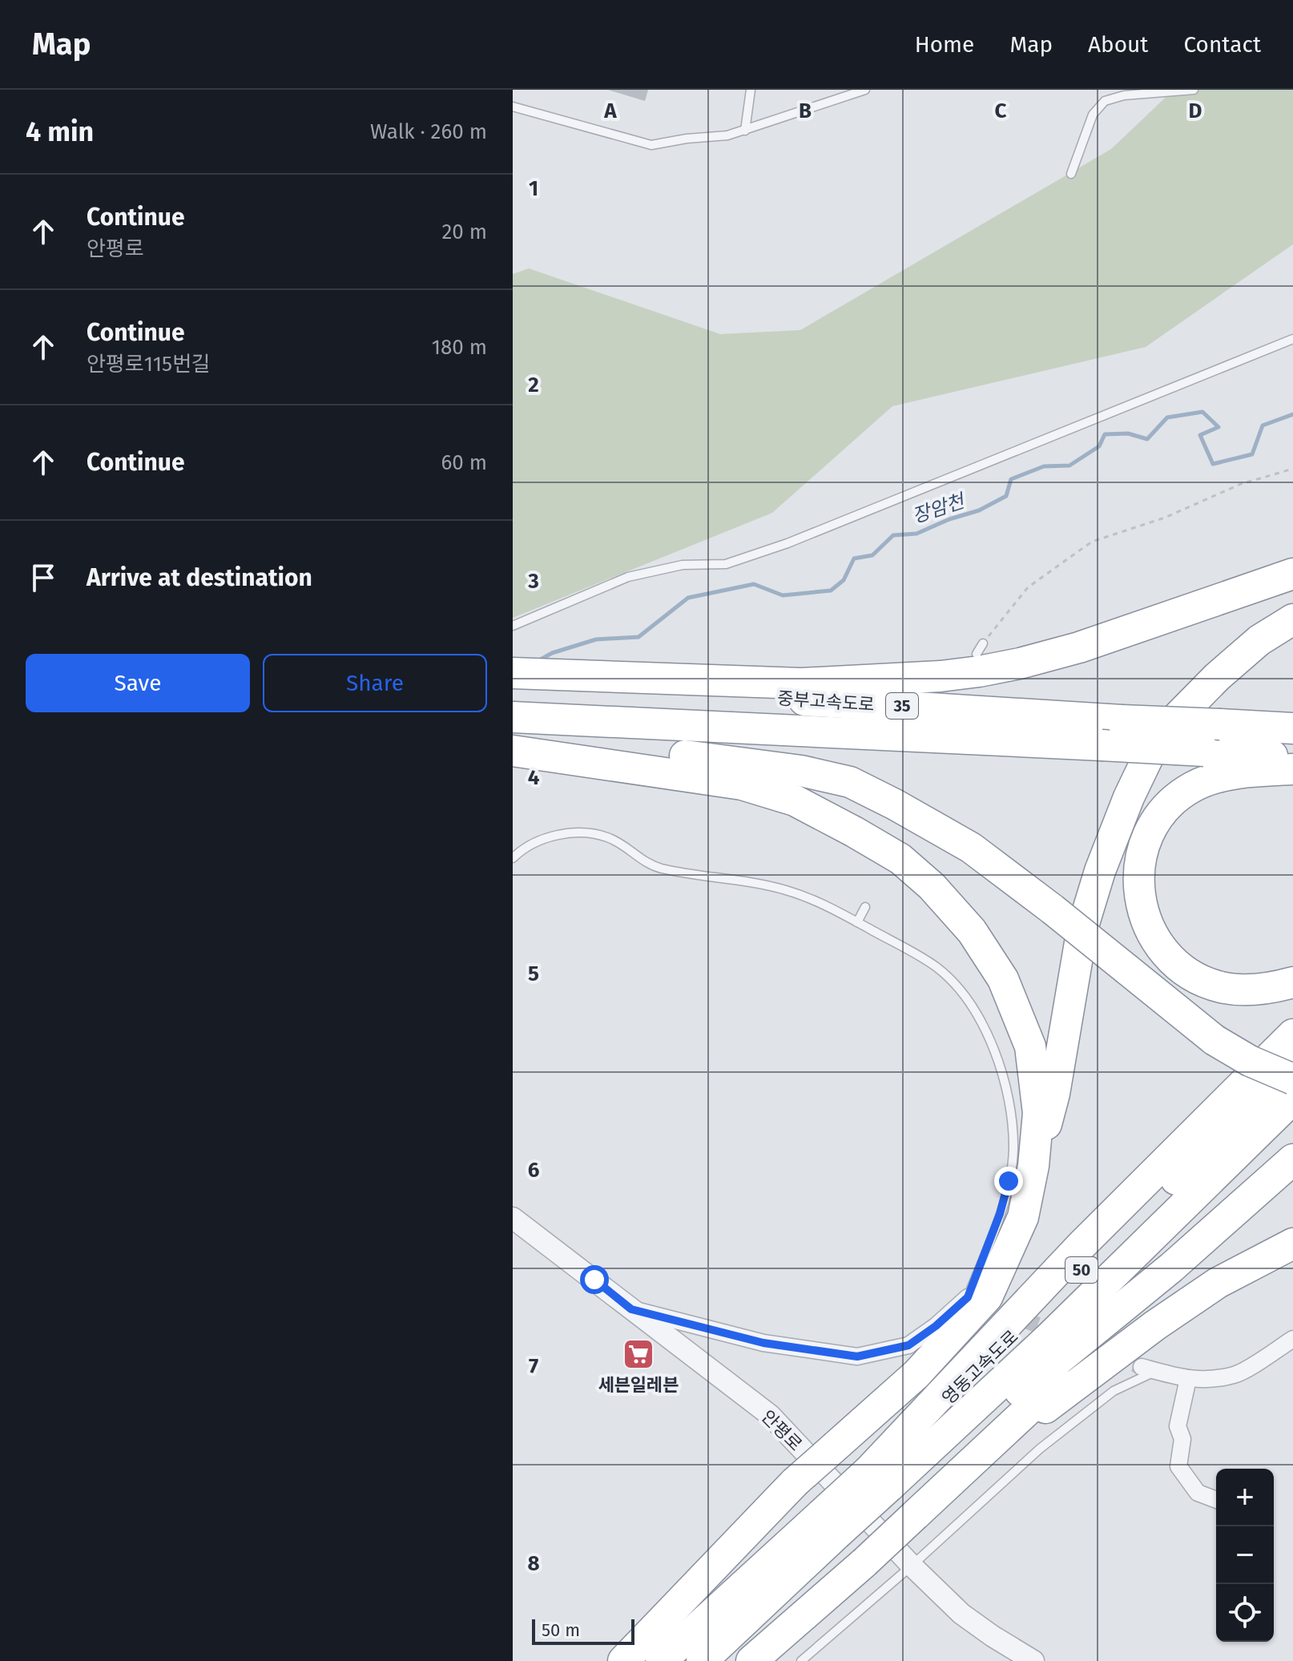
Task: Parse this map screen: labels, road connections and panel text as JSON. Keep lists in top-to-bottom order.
{
  "streets": {
    "highway": [
      "중부고속도로",
      "35",
      "50",
      "영동고속도로"
    ],
    "street": ["안평로"]
  },
  "water": ["장암천"],
  "places": {
    "supermarket": ["세븐일레븐"]
  },
  "scale_bar": "50 m",
  "page": {
    "header": "Map",
    "nav": [
      "Home",
      "Map",
      "About",
      "Contact"
    ],
    "heading": ["4 min", "Walk · 260 m"],
    "list": [
      ["Continue", "안평로", "20 m"],
      ["Continue", "안평로115번길", "180 m"],
      ["Continue", "60 m"],
      "Arrive at destination"
    ],
    "buttons": ["Save", "Share"],
    "map_buttons": ["+", "−"],
    "scale": "50 m"
  },
  "grid": {
    "columns": [
      "A",
      "B",
      "C",
      "D"
    ],
    "rows": [
      "1",
      "2",
      "3",
      "4",
      "5",
      "6",
      "7",
      "8"
    ]
  }
}
